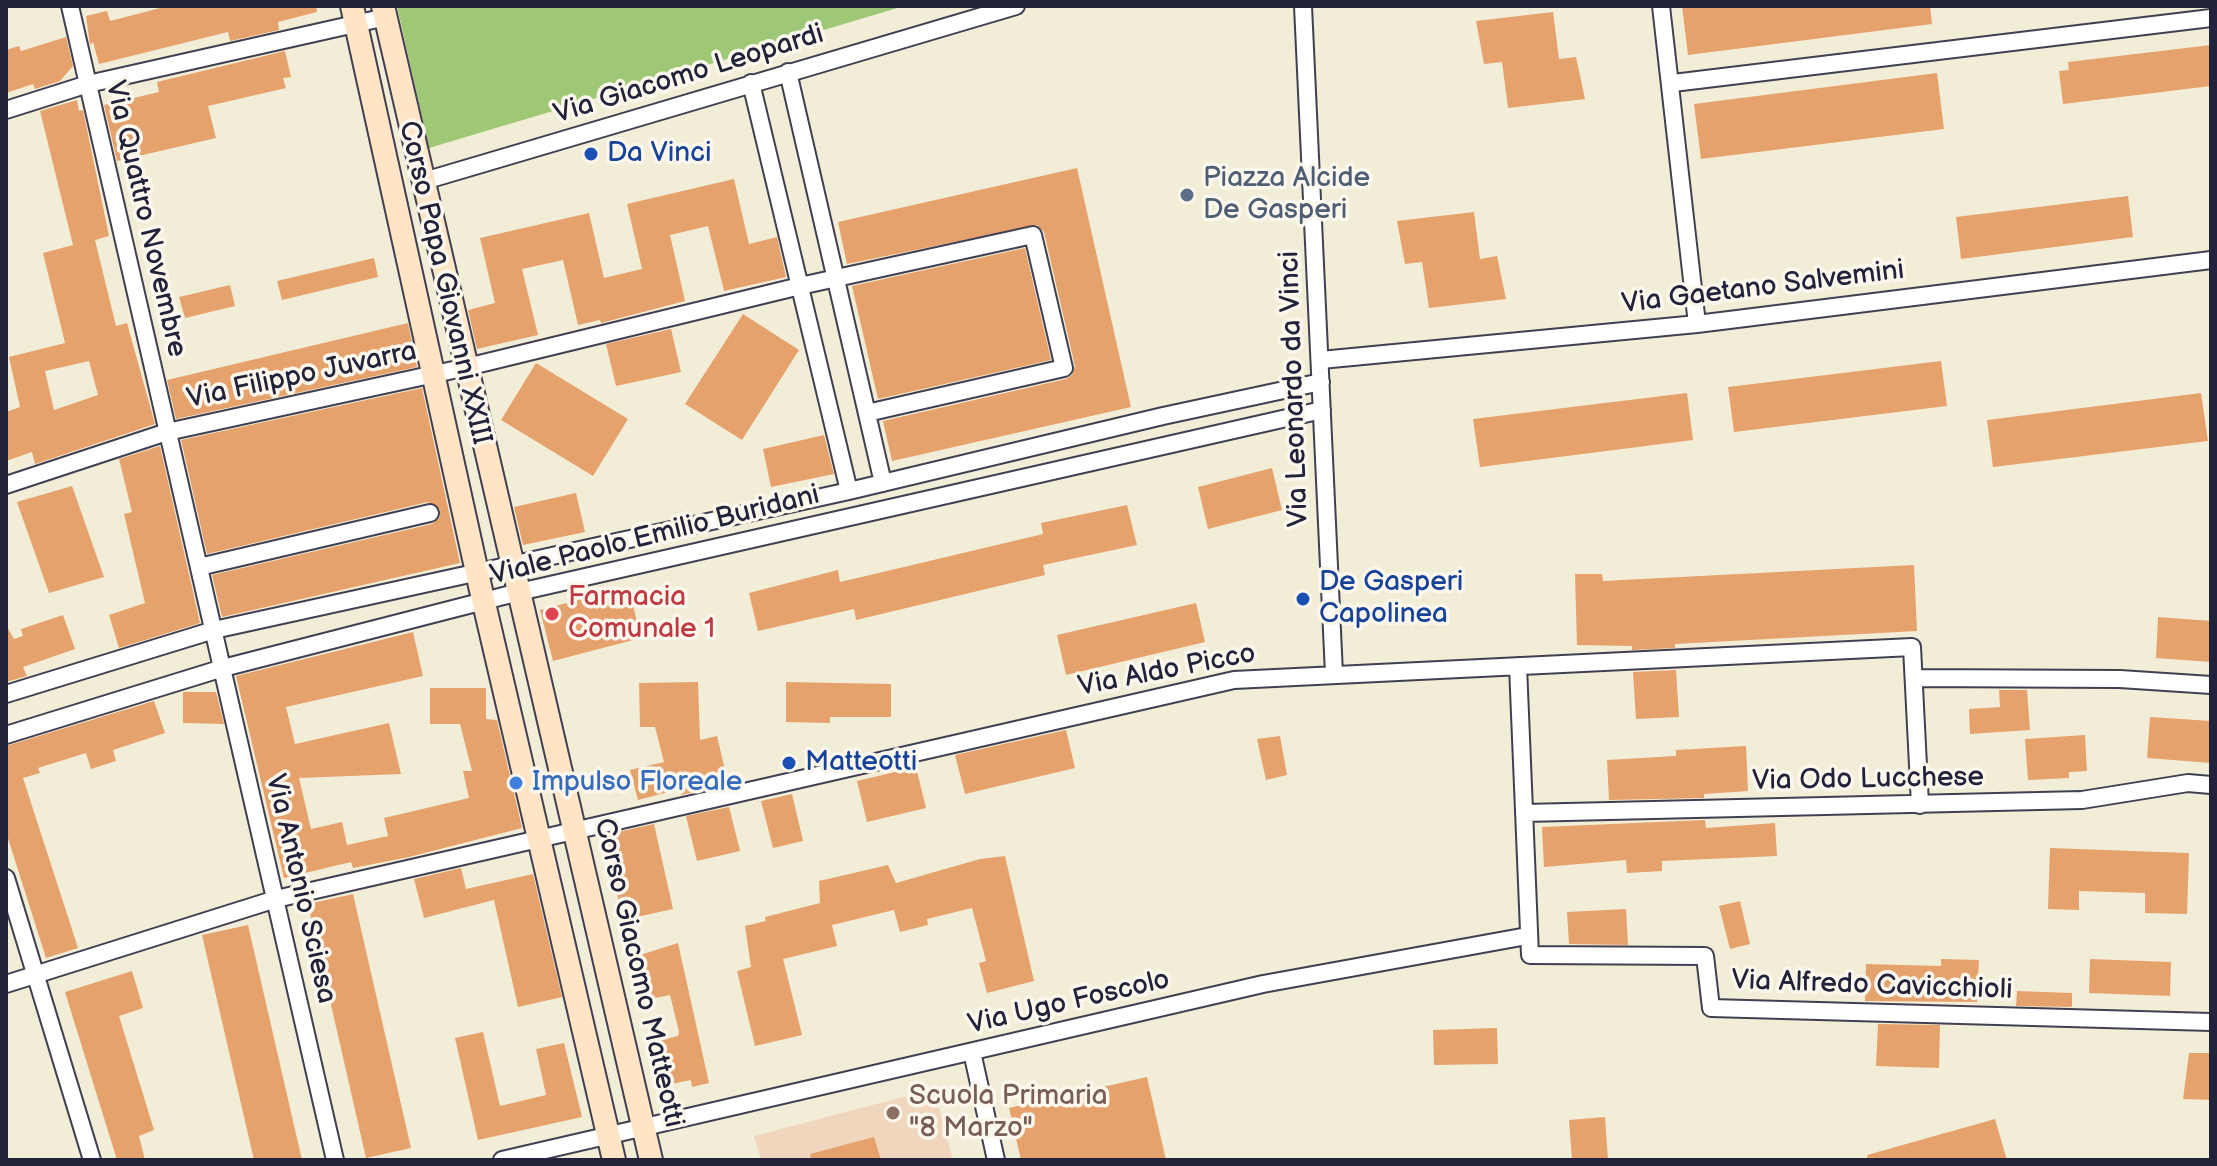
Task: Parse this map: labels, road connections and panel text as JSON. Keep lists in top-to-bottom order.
{
  "streets": {
    "street": [
      "Via Giacomo Leopardi",
      "Via Quattro Novembre",
      "Corso Papa Giovanni XXIII",
      "Via Gaetano Salvemini",
      "Via Filippo Juvarra",
      "Via Leonardo da Vinci",
      "Viale Paolo Emilio Buridani",
      "Via Aldo Picco",
      "Via Odo Lucchese",
      "Via Antonio Sciesa",
      "Corso Giacomo Matteotti",
      "Via Alfredo Cavicchioli",
      "Via Ugo Foscolo"
    ]
  },
  "crossings": [
    ["Via Giacomo Leopardi", "Corso Papa Giovanni XXIII"],
    ["Via Quattro Novembre", "Via Filippo Juvarra"],
    ["Via Quattro Novembre", "Viale Paolo Emilio Buridani"],
    ["Via Quattro Novembre", "Via Antonio Sciesa"],
    ["Corso Papa Giovanni XXIII", "Via Filippo Juvarra"],
    ["Corso Papa Giovanni XXIII", "Viale Paolo Emilio Buridani"],
    ["Corso Papa Giovanni XXIII", "Corso Giacomo Matteotti"],
    ["Via Gaetano Salvemini", "Via Leonardo da Vinci"],
    ["Via Leonardo da Vinci", "Viale Paolo Emilio Buridani"],
    ["Via Leonardo da Vinci", "Via Aldo Picco"],
    ["Viale Paolo Emilio Buridani", "Via Antonio Sciesa"],
    ["Viale Paolo Emilio Buridani", "Corso Giacomo Matteotti"],
    ["Via Aldo Picco", "Via Odo Lucchese"],
    ["Via Aldo Picco", "Via Antonio Sciesa"],
    ["Via Aldo Picco", "Corso Giacomo Matteotti"],
    ["Corso Giacomo Matteotti", "Via Ugo Foscolo"],
    ["Via Alfredo Cavicchioli", "Via Ugo Foscolo"]
  ],
  "places": [
    "Da Vinci",
    "Piazza Alcide De Gasperi",
    "De Gasperi Capolinea",
    "Farmacia Comunale 1",
    "Matteotti",
    "Impulso Floreale",
    "Scuola Primaria \"8 Marzo\""
  ]
}
